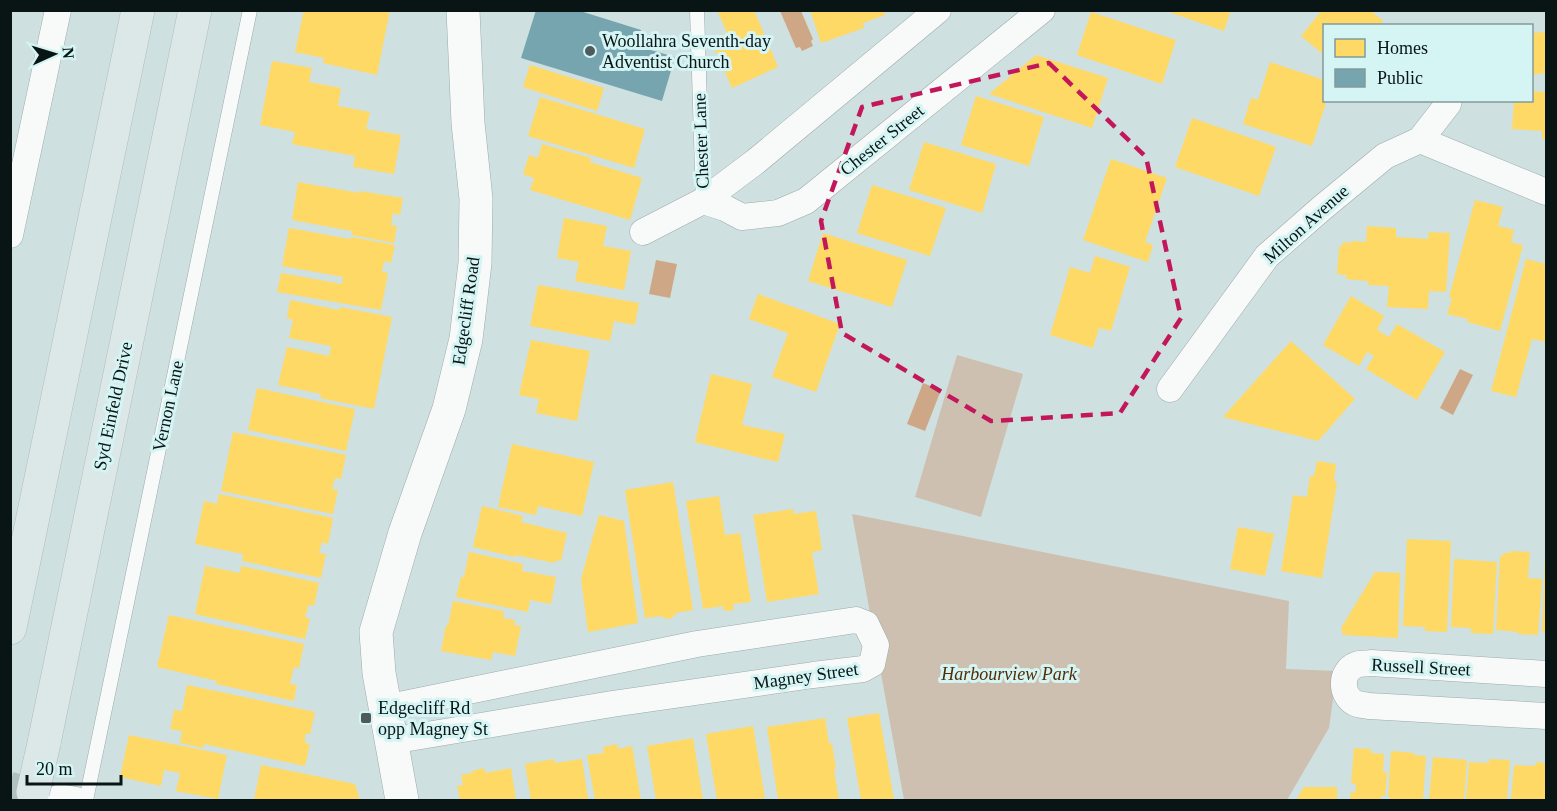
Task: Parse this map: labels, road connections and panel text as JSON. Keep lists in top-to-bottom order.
{
  "streets": {
    "main road": ["Syd Einfeld Drive"],
    "street": [
      "Chester Street",
      "Milton Avenue",
      "Edgecliff Road",
      "Russell Street",
      "Magney Street"
    ],
    "lane": ["Chester Lane", "Vernon Lane"]
  },
  "crossings": [
    ["Chester Street", "Chester Lane"],
    ["Edgecliff Road", "Magney Street"]
  ],
  "parks": ["Harbourview Park"],
  "places": {
    "other": ["Woollahra Seventh-day Adventist Church"],
    "transit": ["Edgecliff Rd opp Magney St"]
  },
  "legend": ["Homes", "Public"],
  "scale_bar": "20 m",
  "north": "right"
}
